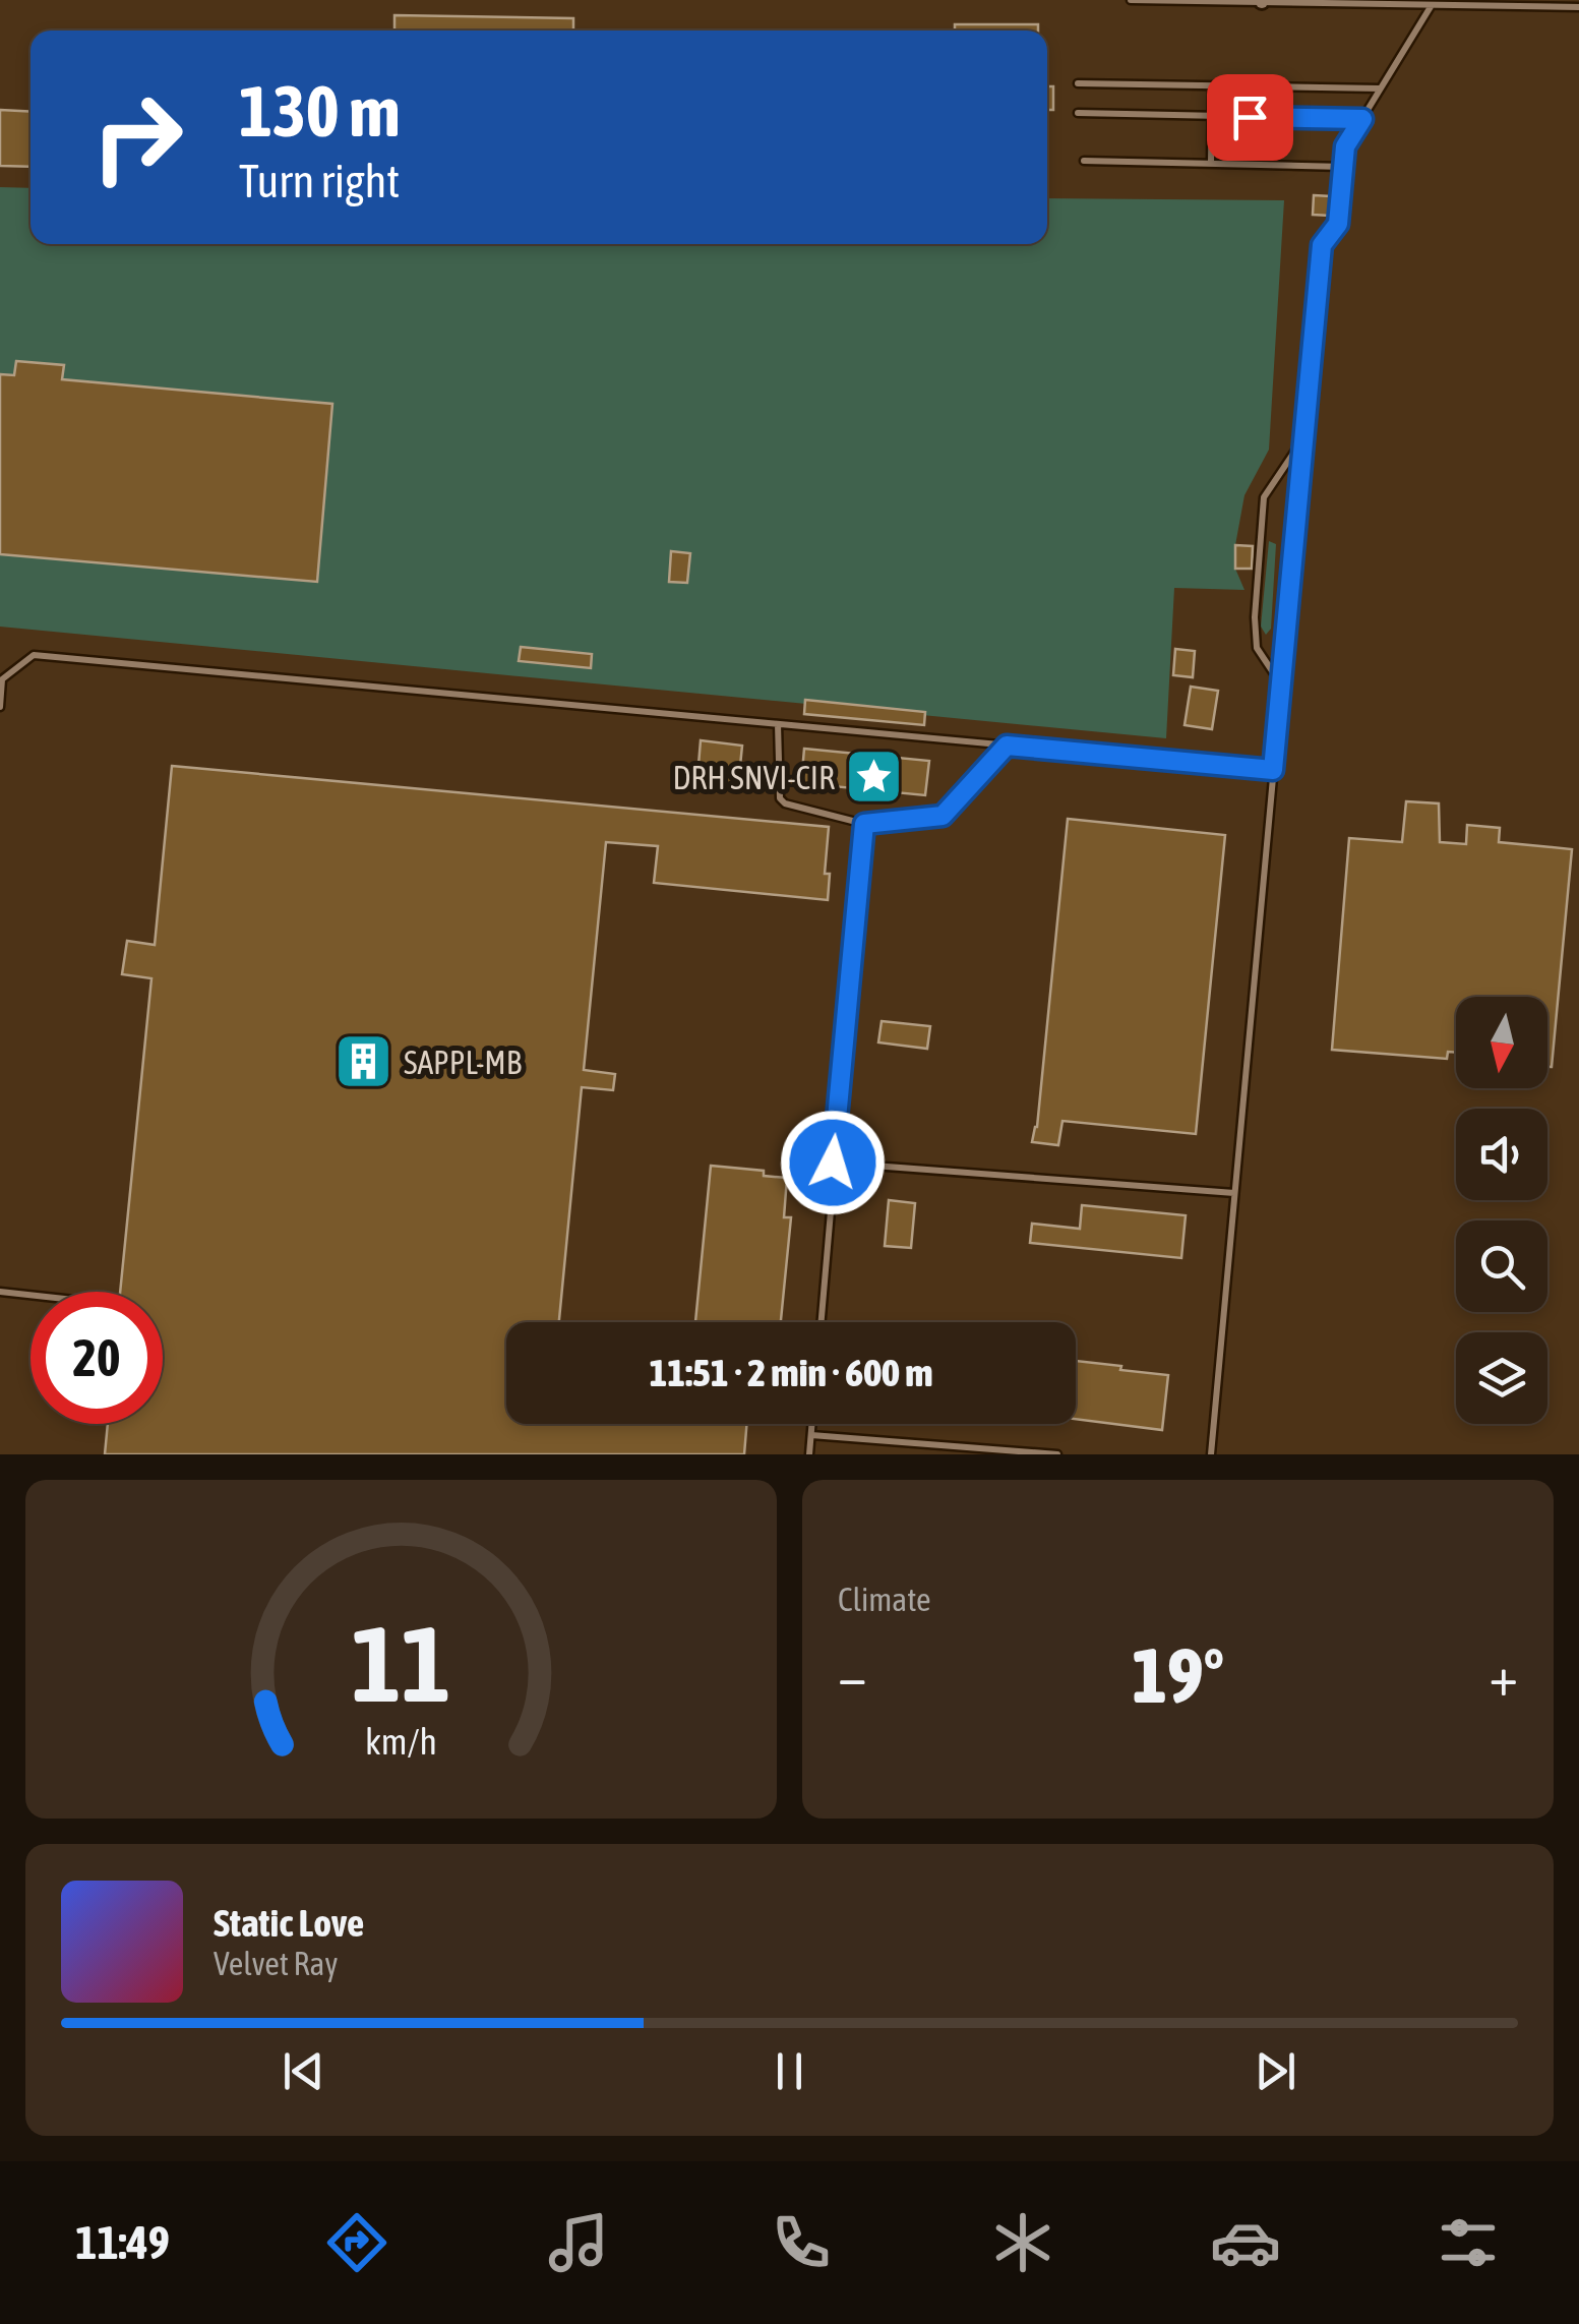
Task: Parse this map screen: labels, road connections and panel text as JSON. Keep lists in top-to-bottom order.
{
  "places": {
    "place": ["DRH SNVI-CIR"],
    "building": ["SAPPL-MB"]
  },
  "north": "bottom",
  "page": {
    "turn": ["130 m", "Turn right"],
    "limit": "20",
    "trip": "11:51 · 2 min · 600 m",
    "tile": "Climate",
    "heat": ["−", "19°", "+"],
    "song": ["Static Love", "Velvet Ray"],
    "tabs": "11:49",
    "gauge": ["11", "km/h"]
  }
}
